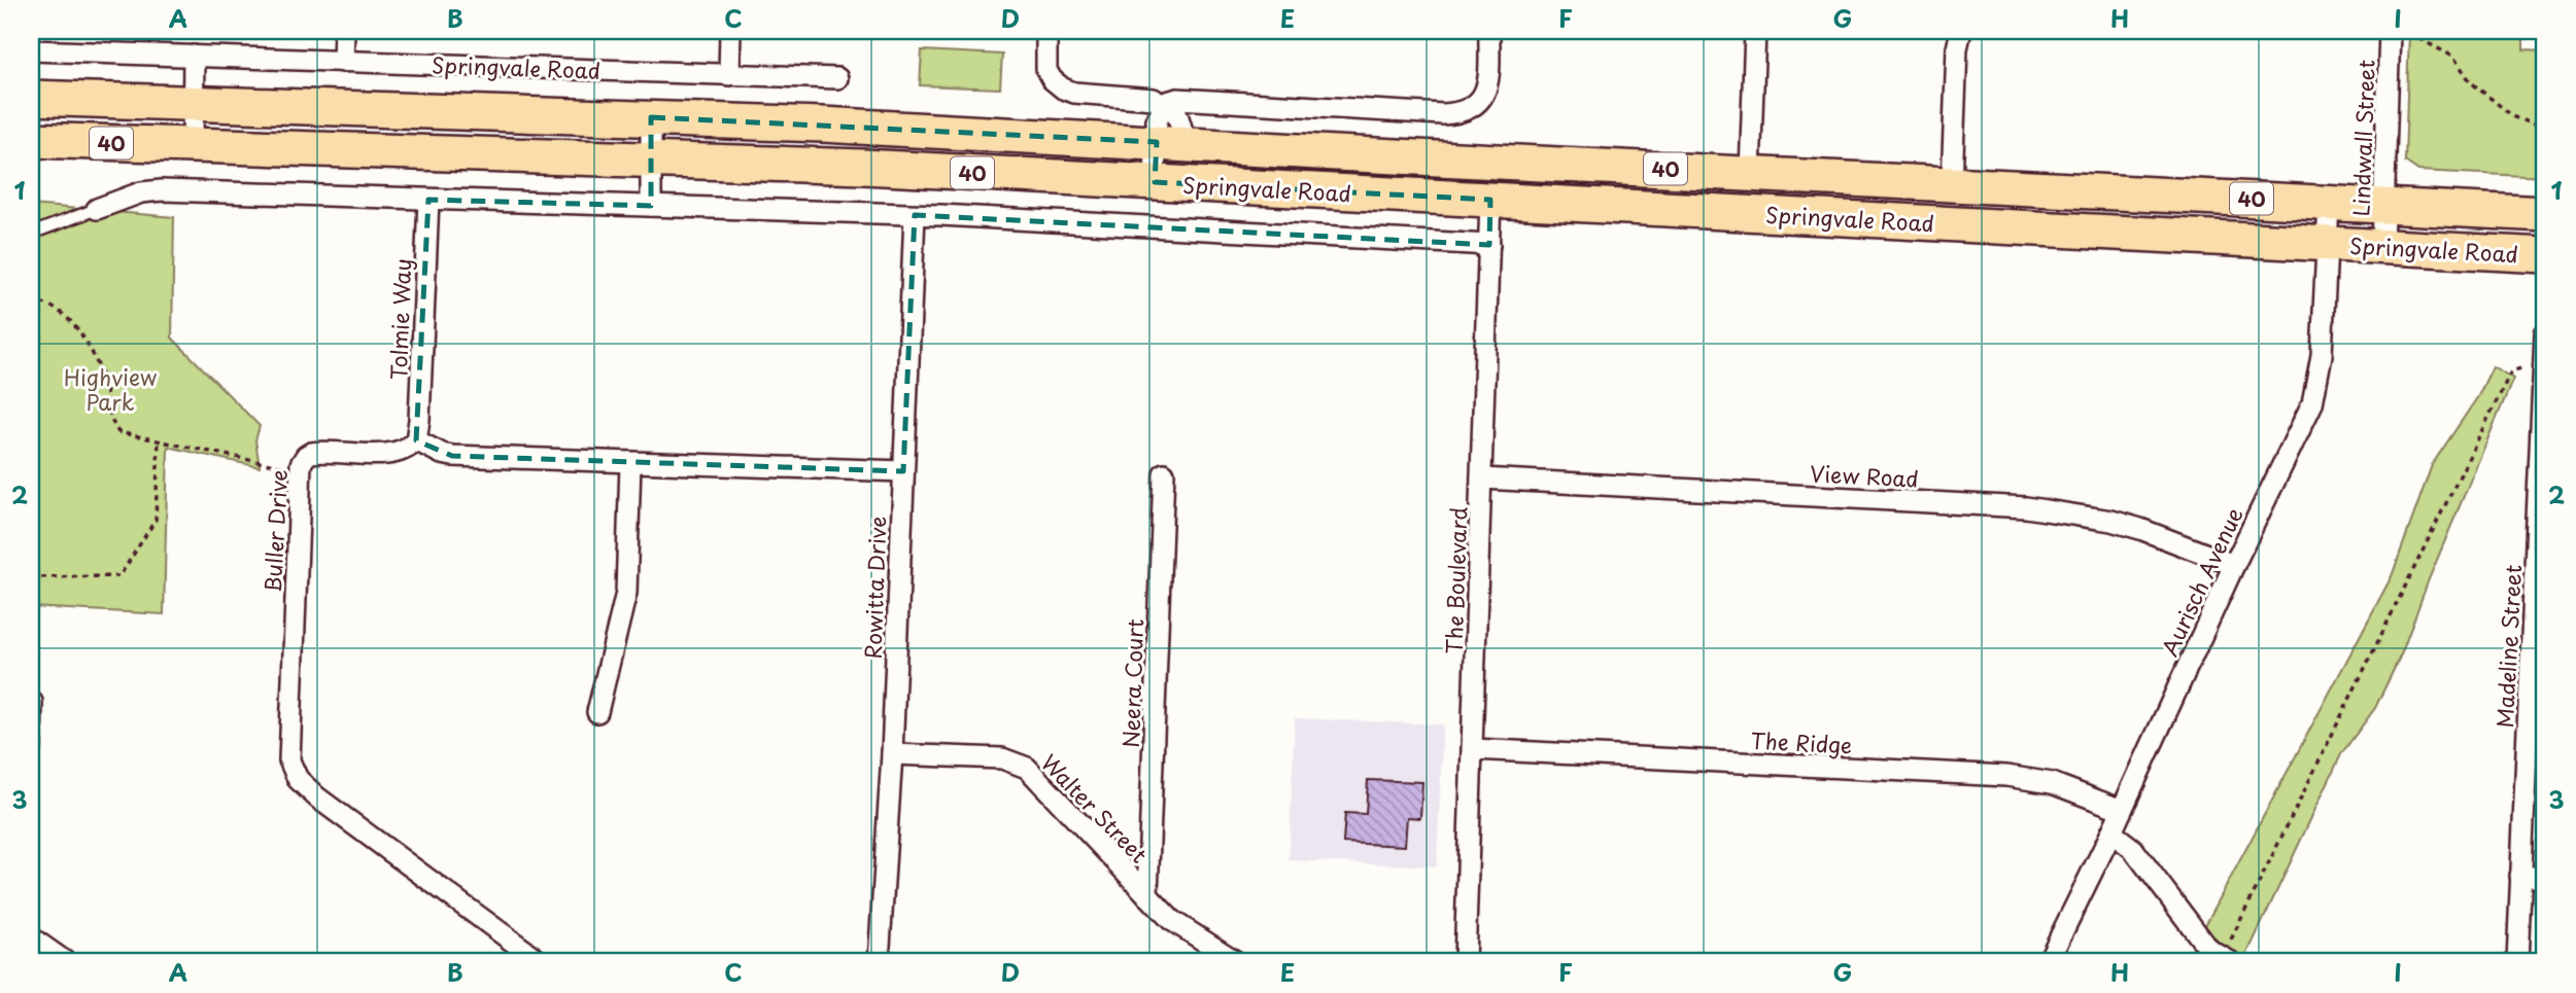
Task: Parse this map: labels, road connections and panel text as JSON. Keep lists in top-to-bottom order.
{
  "streets": {
    "highway": ["Springvale Road", "40"],
    "street": [
      "Lindwall Street",
      "Tolmie Way",
      "View Road",
      "Buller Drive",
      "The Boulevard",
      "Aurisch Avenue",
      "Rowitta Drive",
      "Madeline Street",
      "Neera Court",
      "The Ridge",
      "Walter Street"
    ]
  },
  "crossings": [
    ["Springvale Road", "Lindwall Street"],
    ["Springvale Road", "Tolmie Way"],
    ["Springvale Road", "The Boulevard"],
    ["Springvale Road", "Aurisch Avenue"],
    ["Springvale Road", "Rowitta Drive"],
    ["Tolmie Way", "Buller Drive"],
    ["View Road", "The Boulevard"],
    ["View Road", "Aurisch Avenue"],
    ["The Boulevard", "The Ridge"],
    ["Aurisch Avenue", "The Ridge"],
    ["Rowitta Drive", "Walter Street"],
    ["Neera Court", "Walter Street"]
  ],
  "parks": ["Highview Park"],
  "grid": {
    "columns": [
      "A",
      "B",
      "C",
      "D",
      "E",
      "F",
      "G",
      "H",
      "I"
    ],
    "rows": ["1", "2", "3"]
  }
}
